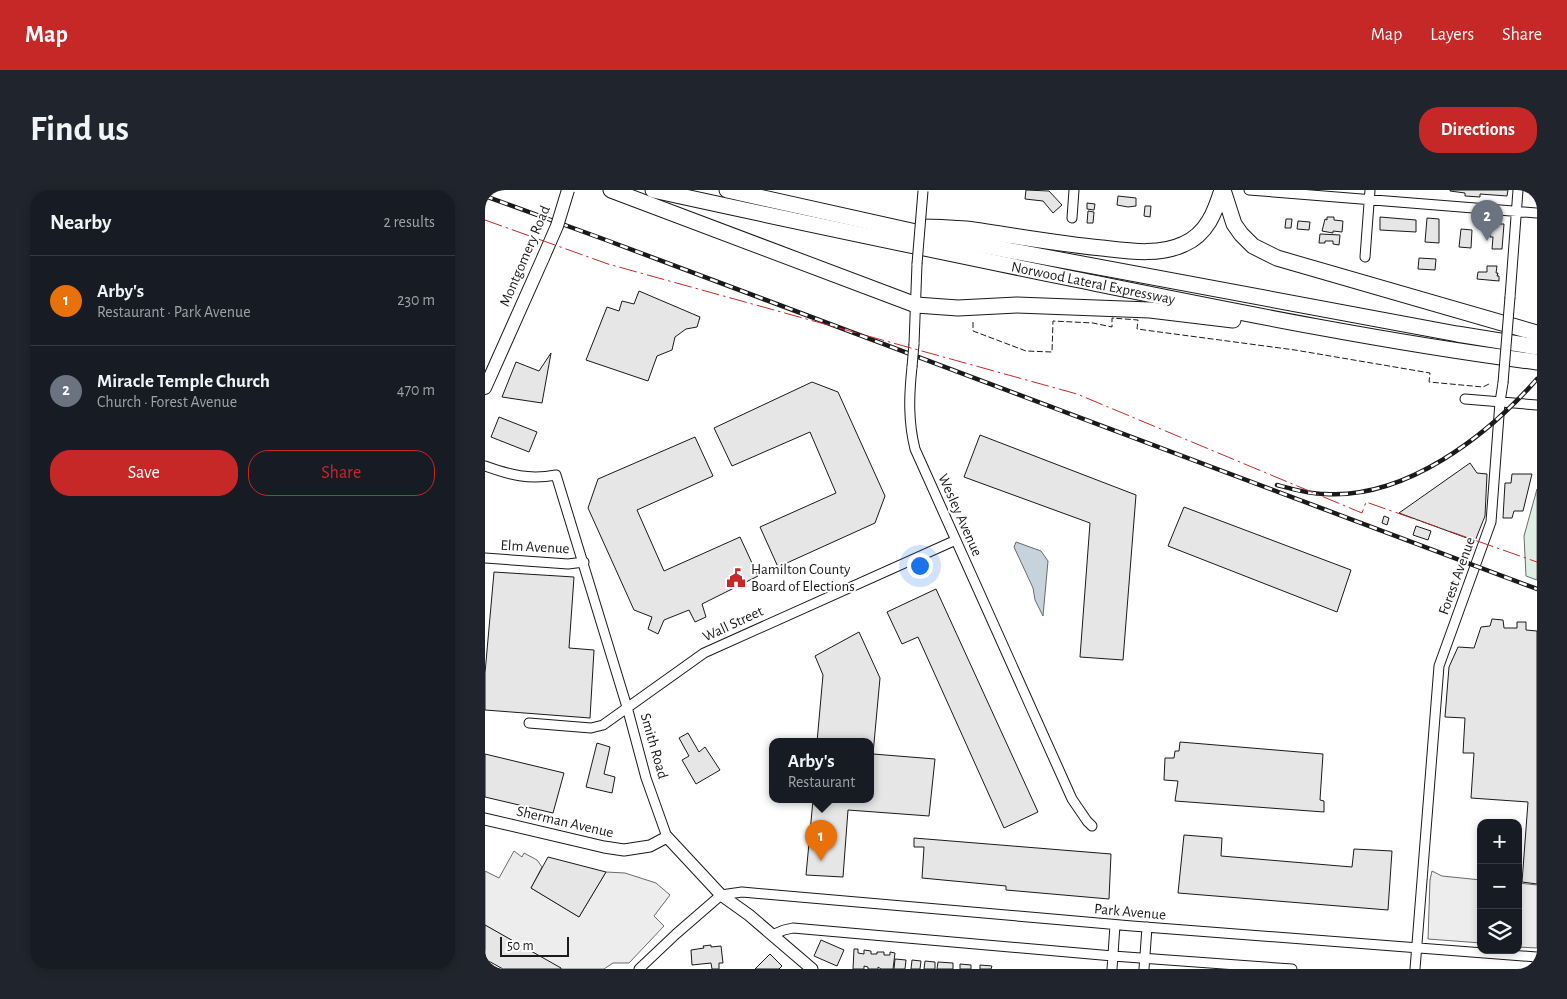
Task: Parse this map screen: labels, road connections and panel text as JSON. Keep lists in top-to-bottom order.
{
  "streets": {
    "highway": ["Norwood Lateral Expressway"],
    "main road": ["Montgomery Road", "Smith Road", "Sherman Avenue"],
    "street": [
      "Wesley Avenue",
      "Elm Avenue",
      "Forest Avenue",
      "Wall Street",
      "Park Avenue"
    ]
  },
  "crossings": [
    ["Wesley Avenue", "Wall Street"],
    ["Elm Avenue", "Smith Road"],
    ["Forest Avenue", "Park Avenue"],
    ["Wall Street", "Smith Road"],
    ["Smith Road", "Sherman Avenue"],
    ["Smith Road", "Park Avenue"]
  ],
  "places": {
    "public building": ["Hamilton County Board of Elections"]
  },
  "scale_bar": "50 m",
  "page": {
    "header": "Map",
    "nav": ["Map", "Layers", "Share"],
    "buttons": [
      "Directions",
      ["Save", "Share"]
    ],
    "title": "Find us",
    "heading": ["Nearby", "2 results"],
    "pins": ["2", "1"],
    "list": [
      {
        "mark": "1",
        "name": "Arby's",
        "note": "Restaurant · Park Avenue",
        "value": "230 m"
      },
      {
        "mark": "2",
        "name": "Miracle Temple Church",
        "note": "Church · Forest Avenue",
        "value": "470 m"
      }
    ],
    "popup": ["Arby's", "Restaurant"],
    "map_buttons": ["+", "−"],
    "scale": "50 m"
  }
}
